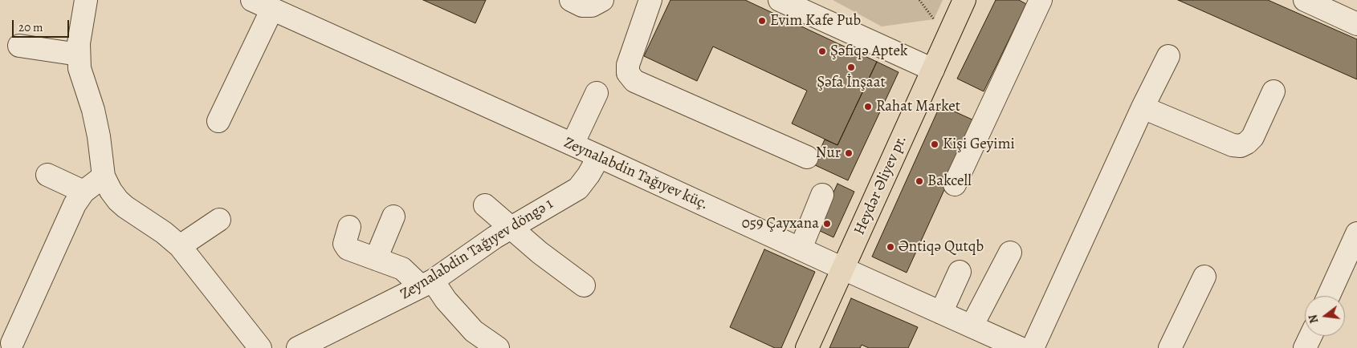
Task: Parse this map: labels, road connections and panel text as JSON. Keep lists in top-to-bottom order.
{
  "streets": {
    "main road": ["Heydər Əliyev pr."],
    "street": ["Zeynalabdin Tağıyev küç.", "Zeynalabdin Tağıyev döngə 1"]
  },
  "crossings": [
    ["Zeynalabdin Tağıyev küç.", "Heydər Əliyev pr."],
    ["Zeynalabdin Tağıyev küç.", "Zeynalabdin Tağıyev döngə 1"]
  ],
  "places": [
    "Evim Kafe Pub",
    "Şəfiqə Aptek",
    "Şəfa İnşaat",
    "Rahat Market",
    "Kişi Geyimi",
    "Nur",
    "Bakcell",
    "059 Çayxana",
    "Əntiqə Qutqb"
  ],
  "scale_bar": "20 m",
  "north": "left"
}
